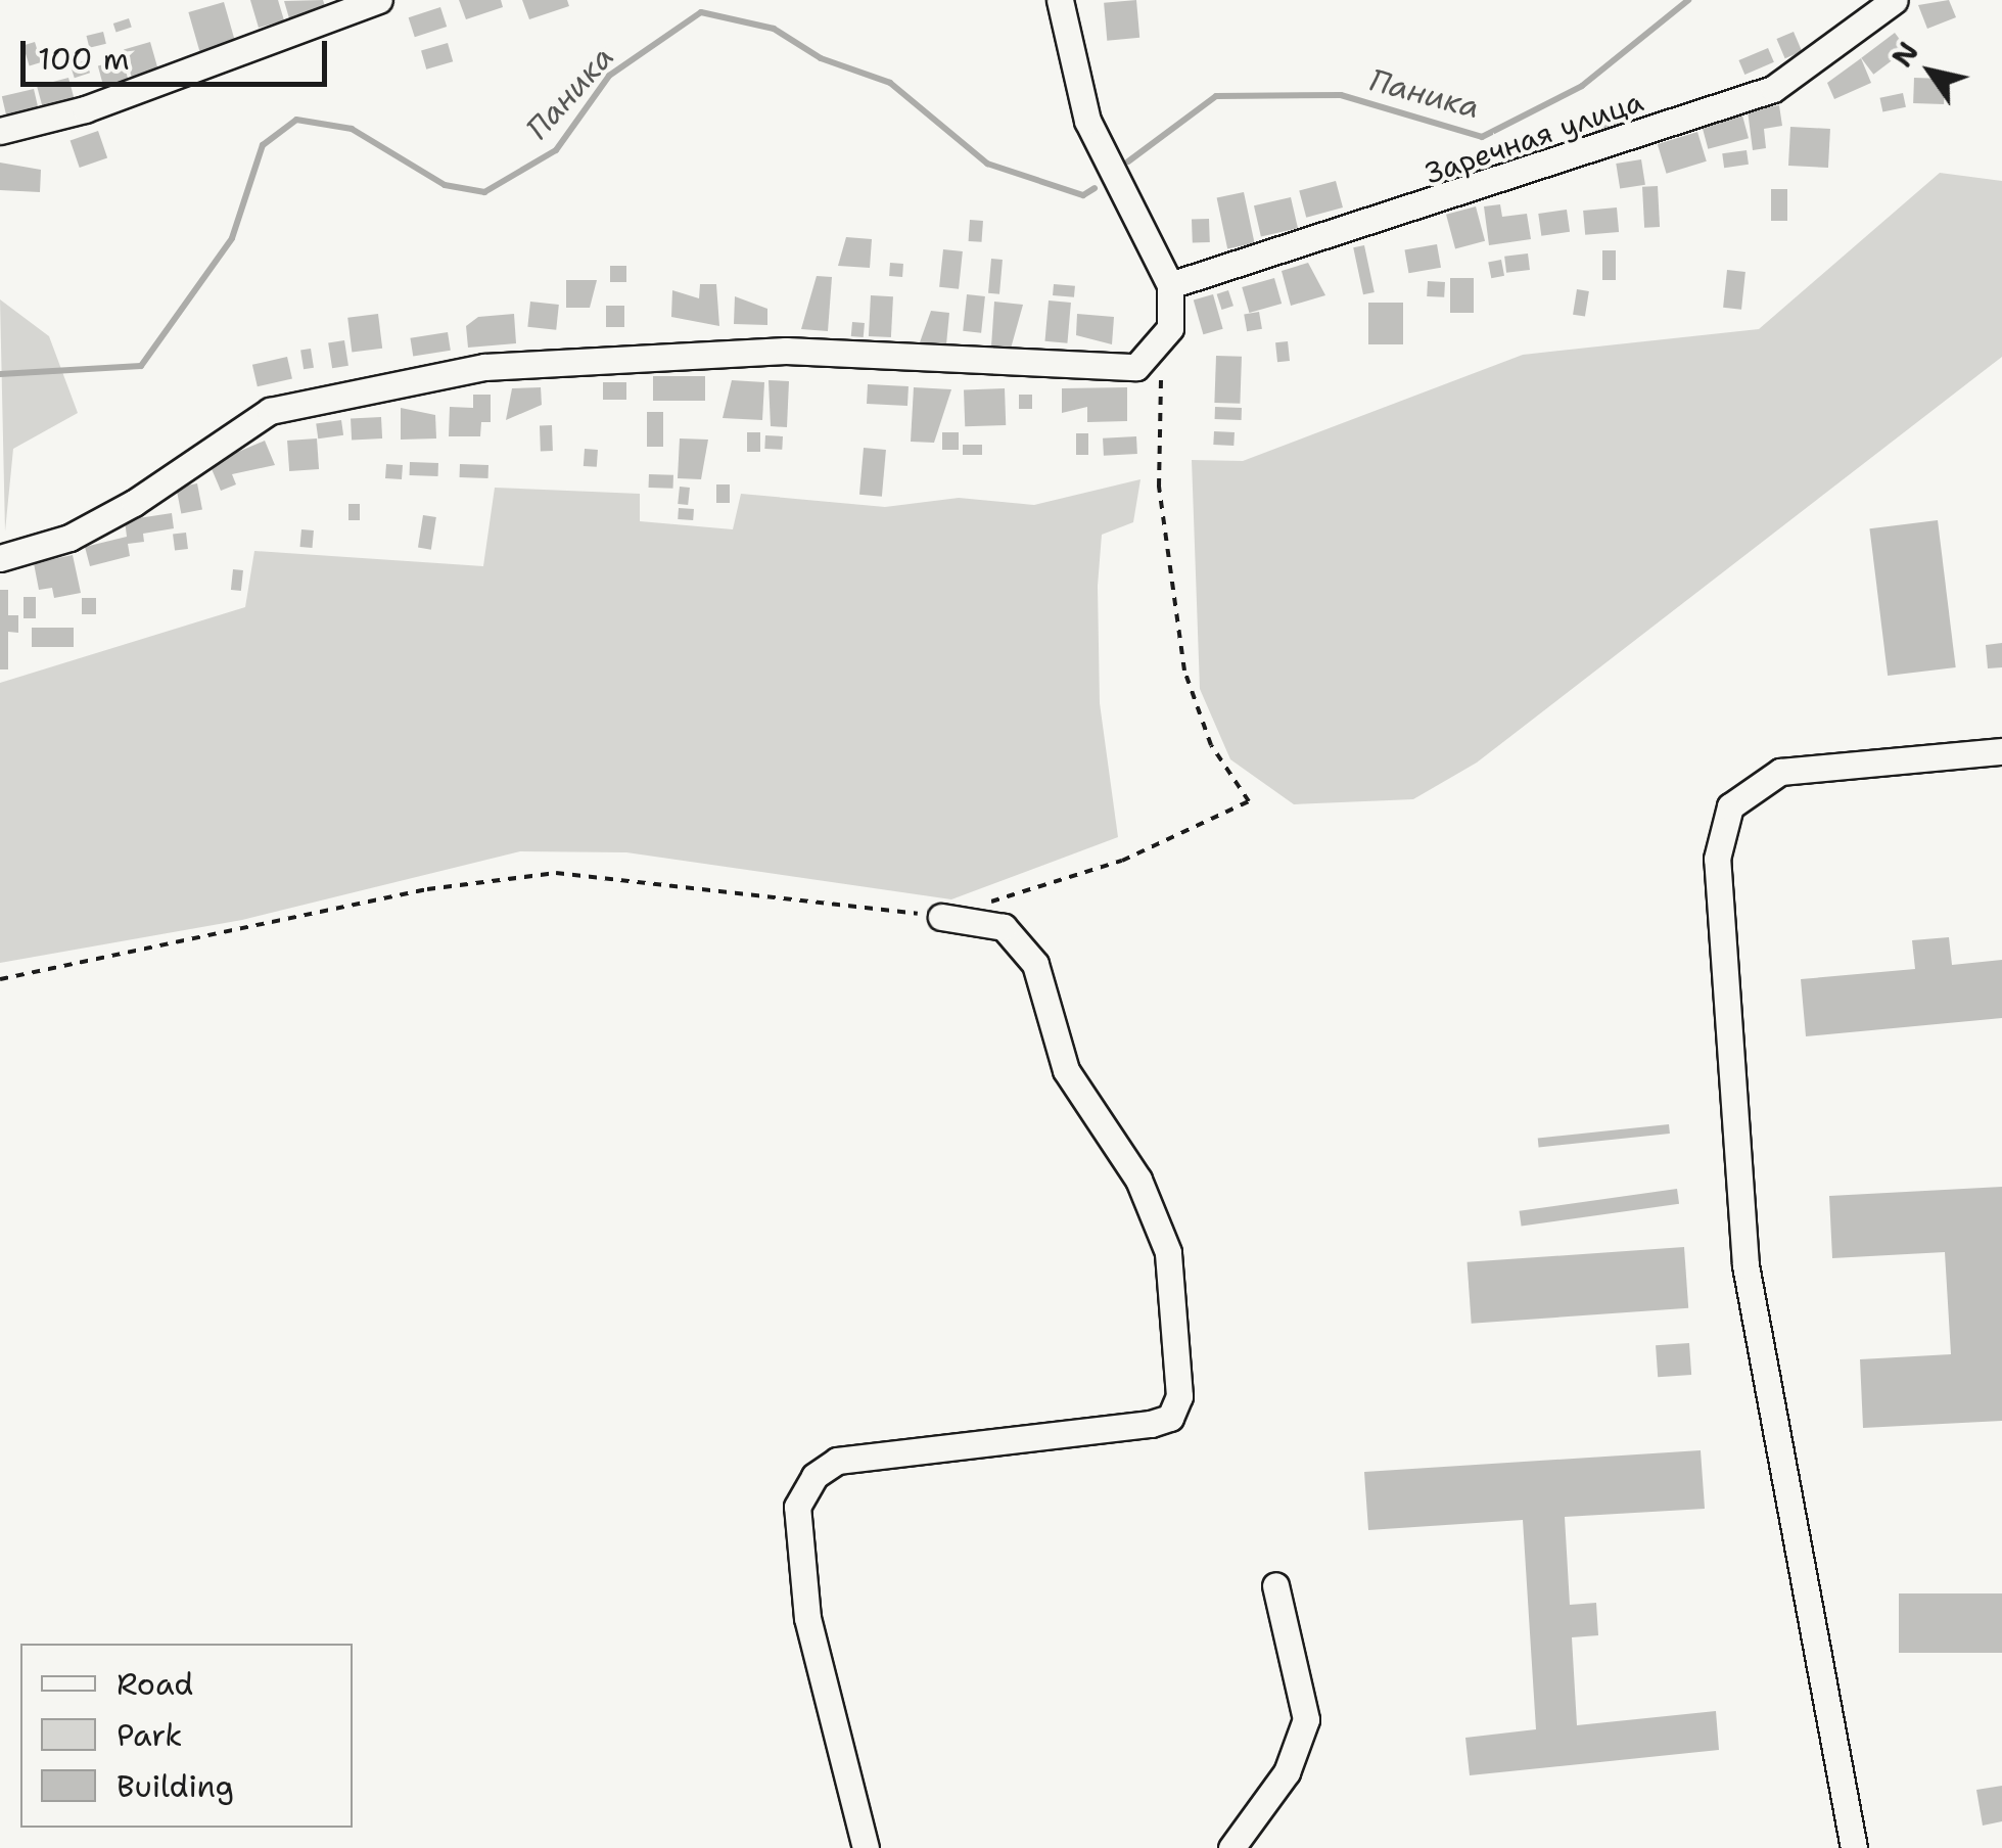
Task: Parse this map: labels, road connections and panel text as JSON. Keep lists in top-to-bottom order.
{
  "streets": {
    "street": ["Заречная улица"]
  },
  "water": ["Паника"],
  "legend": ["Road", "Park", "Building"],
  "scale_bar": "100 m",
  "north": "top left"
}
